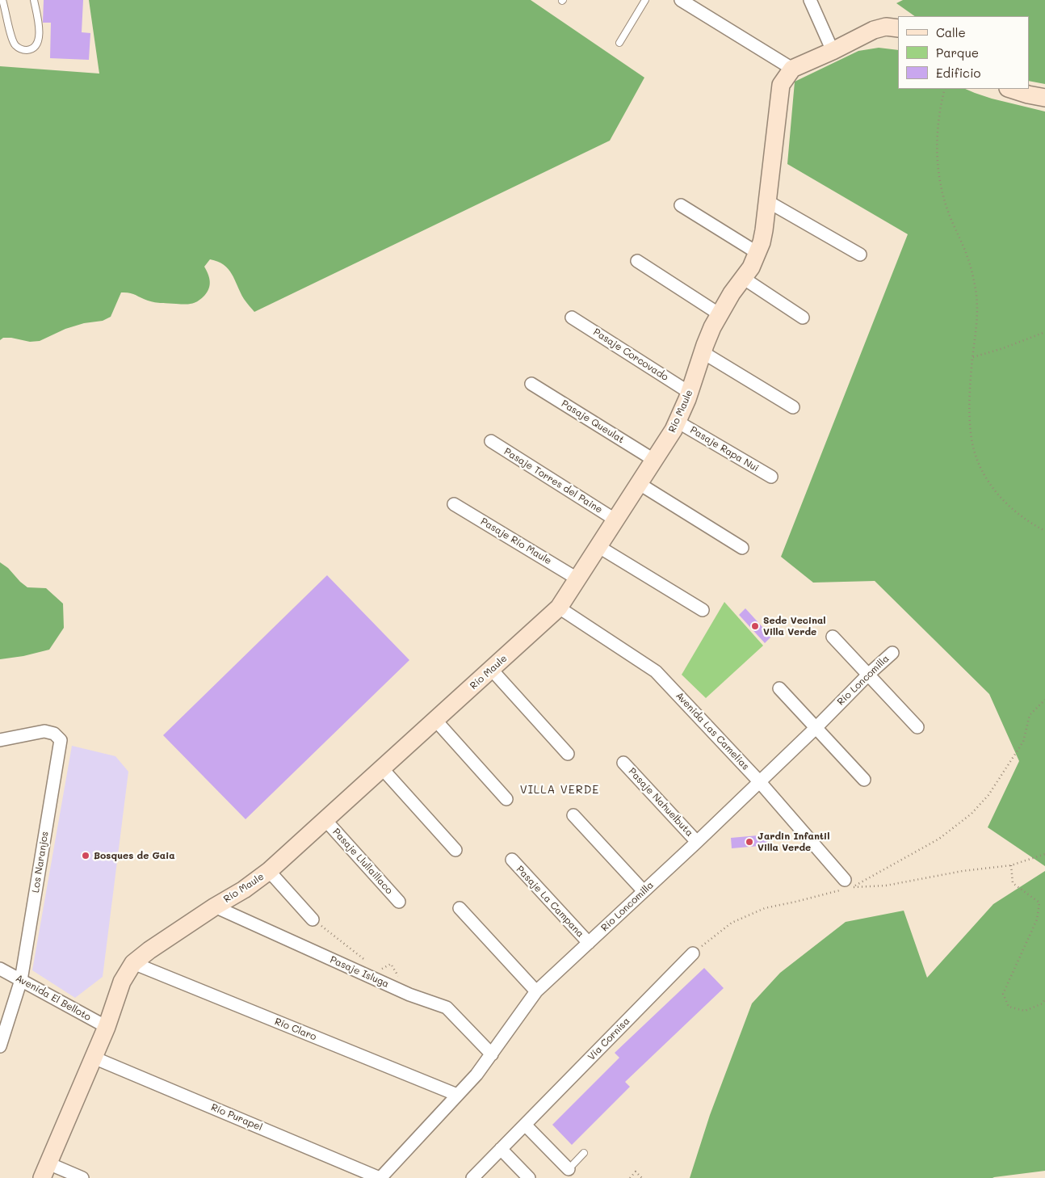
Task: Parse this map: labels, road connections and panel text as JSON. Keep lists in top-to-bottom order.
{
  "streets": {
    "street": [
      "Pasaje Corcovado",
      "Río Maule",
      "Pasaje Queulat",
      "Pasaje Rapa Nui",
      "Pasaje Torres del Paine",
      "Pasaje Río Maule",
      "Río Loncomilla",
      "Avenida Las Camelias",
      "Pasaje Nahuelbuta",
      "Pasaje Llullaillaco",
      "Los Naranjos",
      "Pasaje La Campana",
      "Pasaje Isluga",
      "Avenida El Belloto",
      "Río Claro",
      "Vía Cornisa",
      "Río Purapel"
    ]
  },
  "crossings": [
    ["Pasaje Corcovado", "Río Maule"],
    ["Río Maule", "Pasaje Queulat"],
    ["Río Maule", "Pasaje Rapa Nui"],
    ["Río Maule", "Pasaje Torres del Paine"],
    ["Río Maule", "Pasaje Río Maule"],
    ["Río Maule", "Avenida Las Camelias"],
    ["Río Maule", "Pasaje Llullaillaco"],
    ["Río Maule", "Pasaje Isluga"],
    ["Río Maule", "Avenida El Belloto"],
    ["Río Maule", "Río Claro"],
    ["Río Maule", "Río Purapel"],
    ["Río Loncomilla", "Avenida Las Camelias"],
    ["Río Loncomilla", "Pasaje Nahuelbuta"],
    ["Río Loncomilla", "Pasaje La Campana"],
    ["Río Loncomilla", "Pasaje Isluga"],
    ["Río Loncomilla", "Río Claro"],
    ["Río Loncomilla", "Río Purapel"],
    ["Los Naranjos", "Avenida El Belloto"]
  ],
  "districts": ["VILLA VERDE"],
  "places": ["Sede Vecinal Villa Verde", "Jardin Infantil Villa Verde", "Bosques de Gaia"],
  "legend": ["Calle", "Parque", "Edificio"]
}
